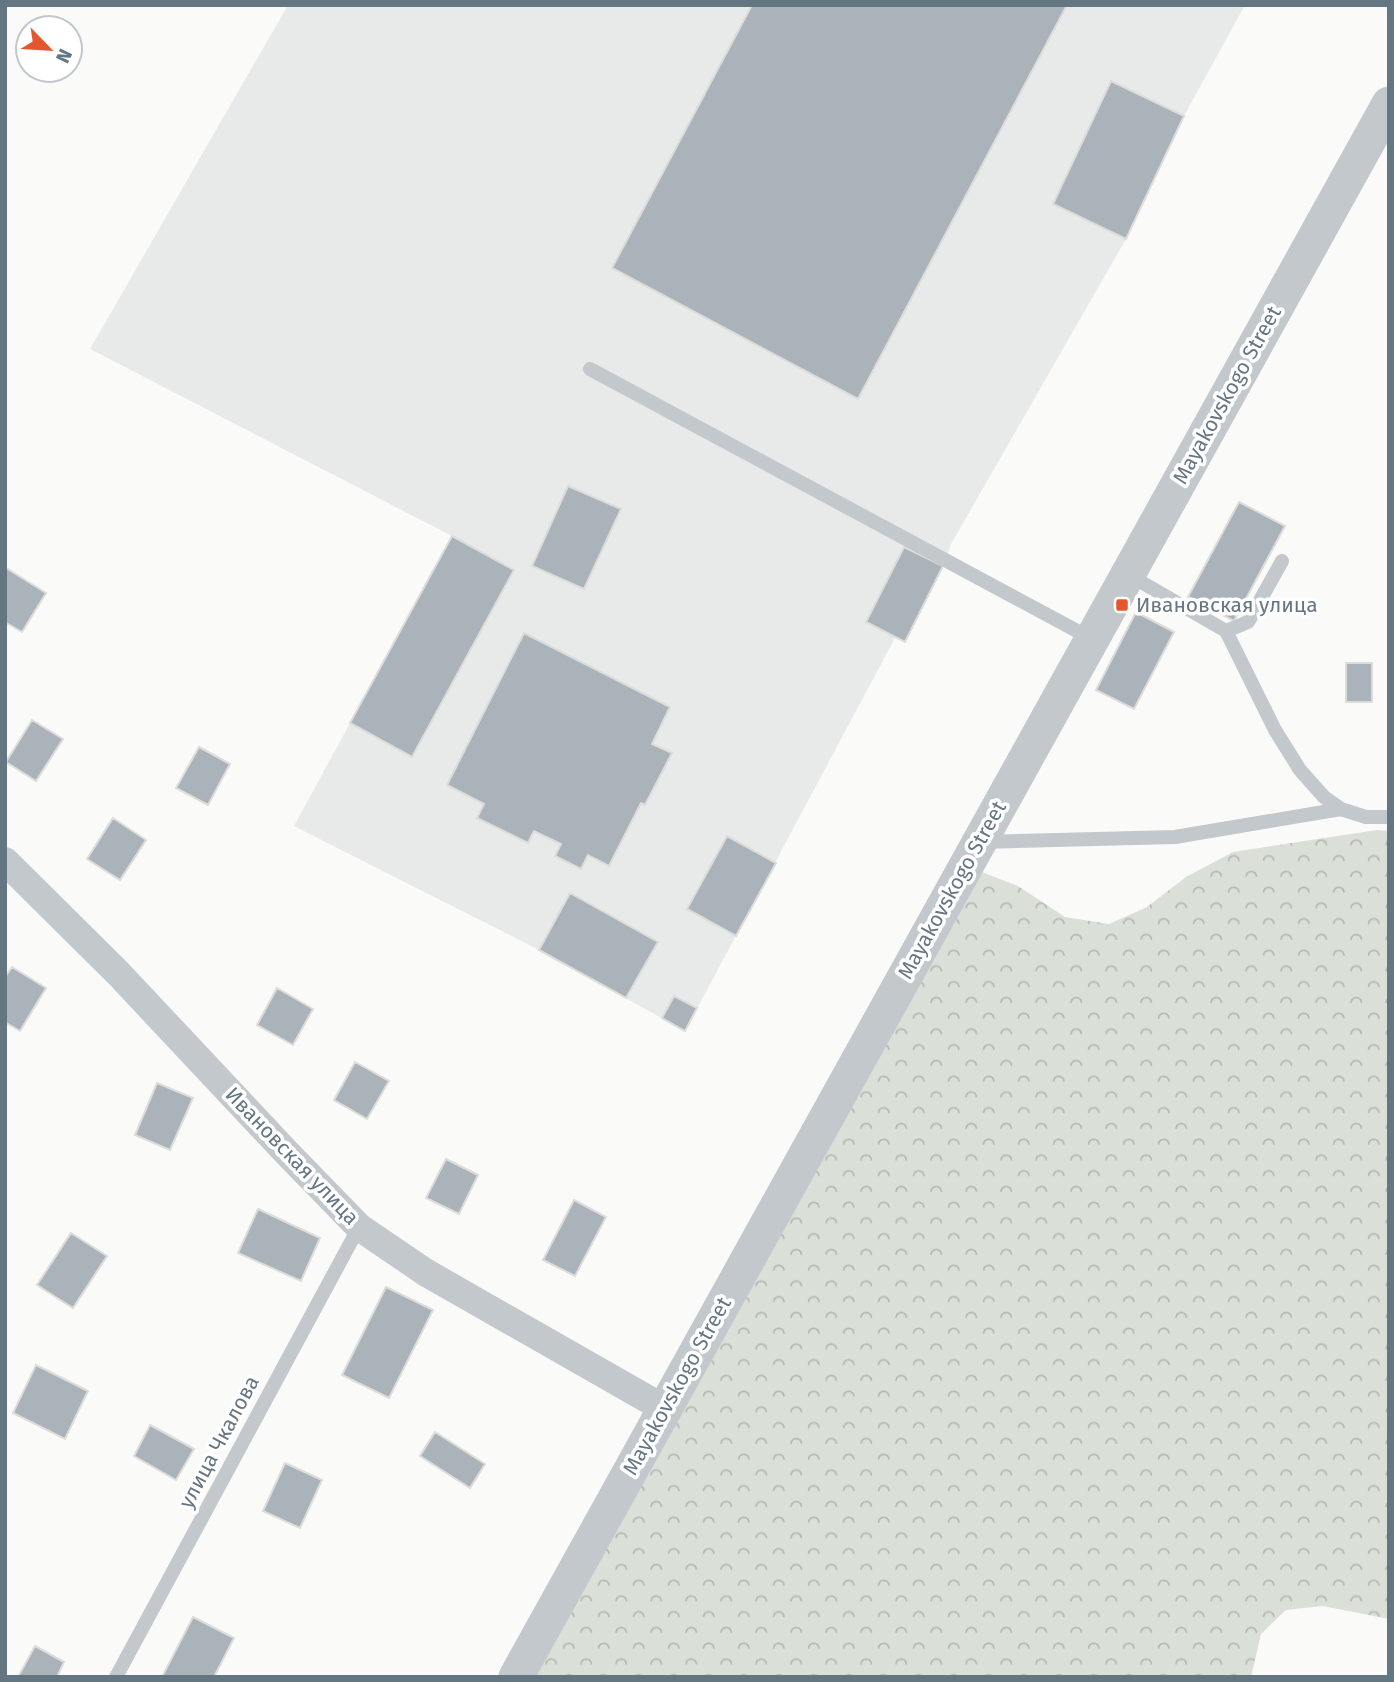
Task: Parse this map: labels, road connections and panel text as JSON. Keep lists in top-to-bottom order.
{
  "streets": {
    "street": ["Mayakovskogo Street", "Ивановская улица"],
    "lane": ["улица Чкалова"]
  },
  "crossings": [
    ["Mayakovskogo Street", "Ивановская улица"],
    ["Ивановская улица", "улица Чкалова"]
  ],
  "places": {
    "transit": ["Ивановская улица"]
  },
  "north": "bottom right"
}
